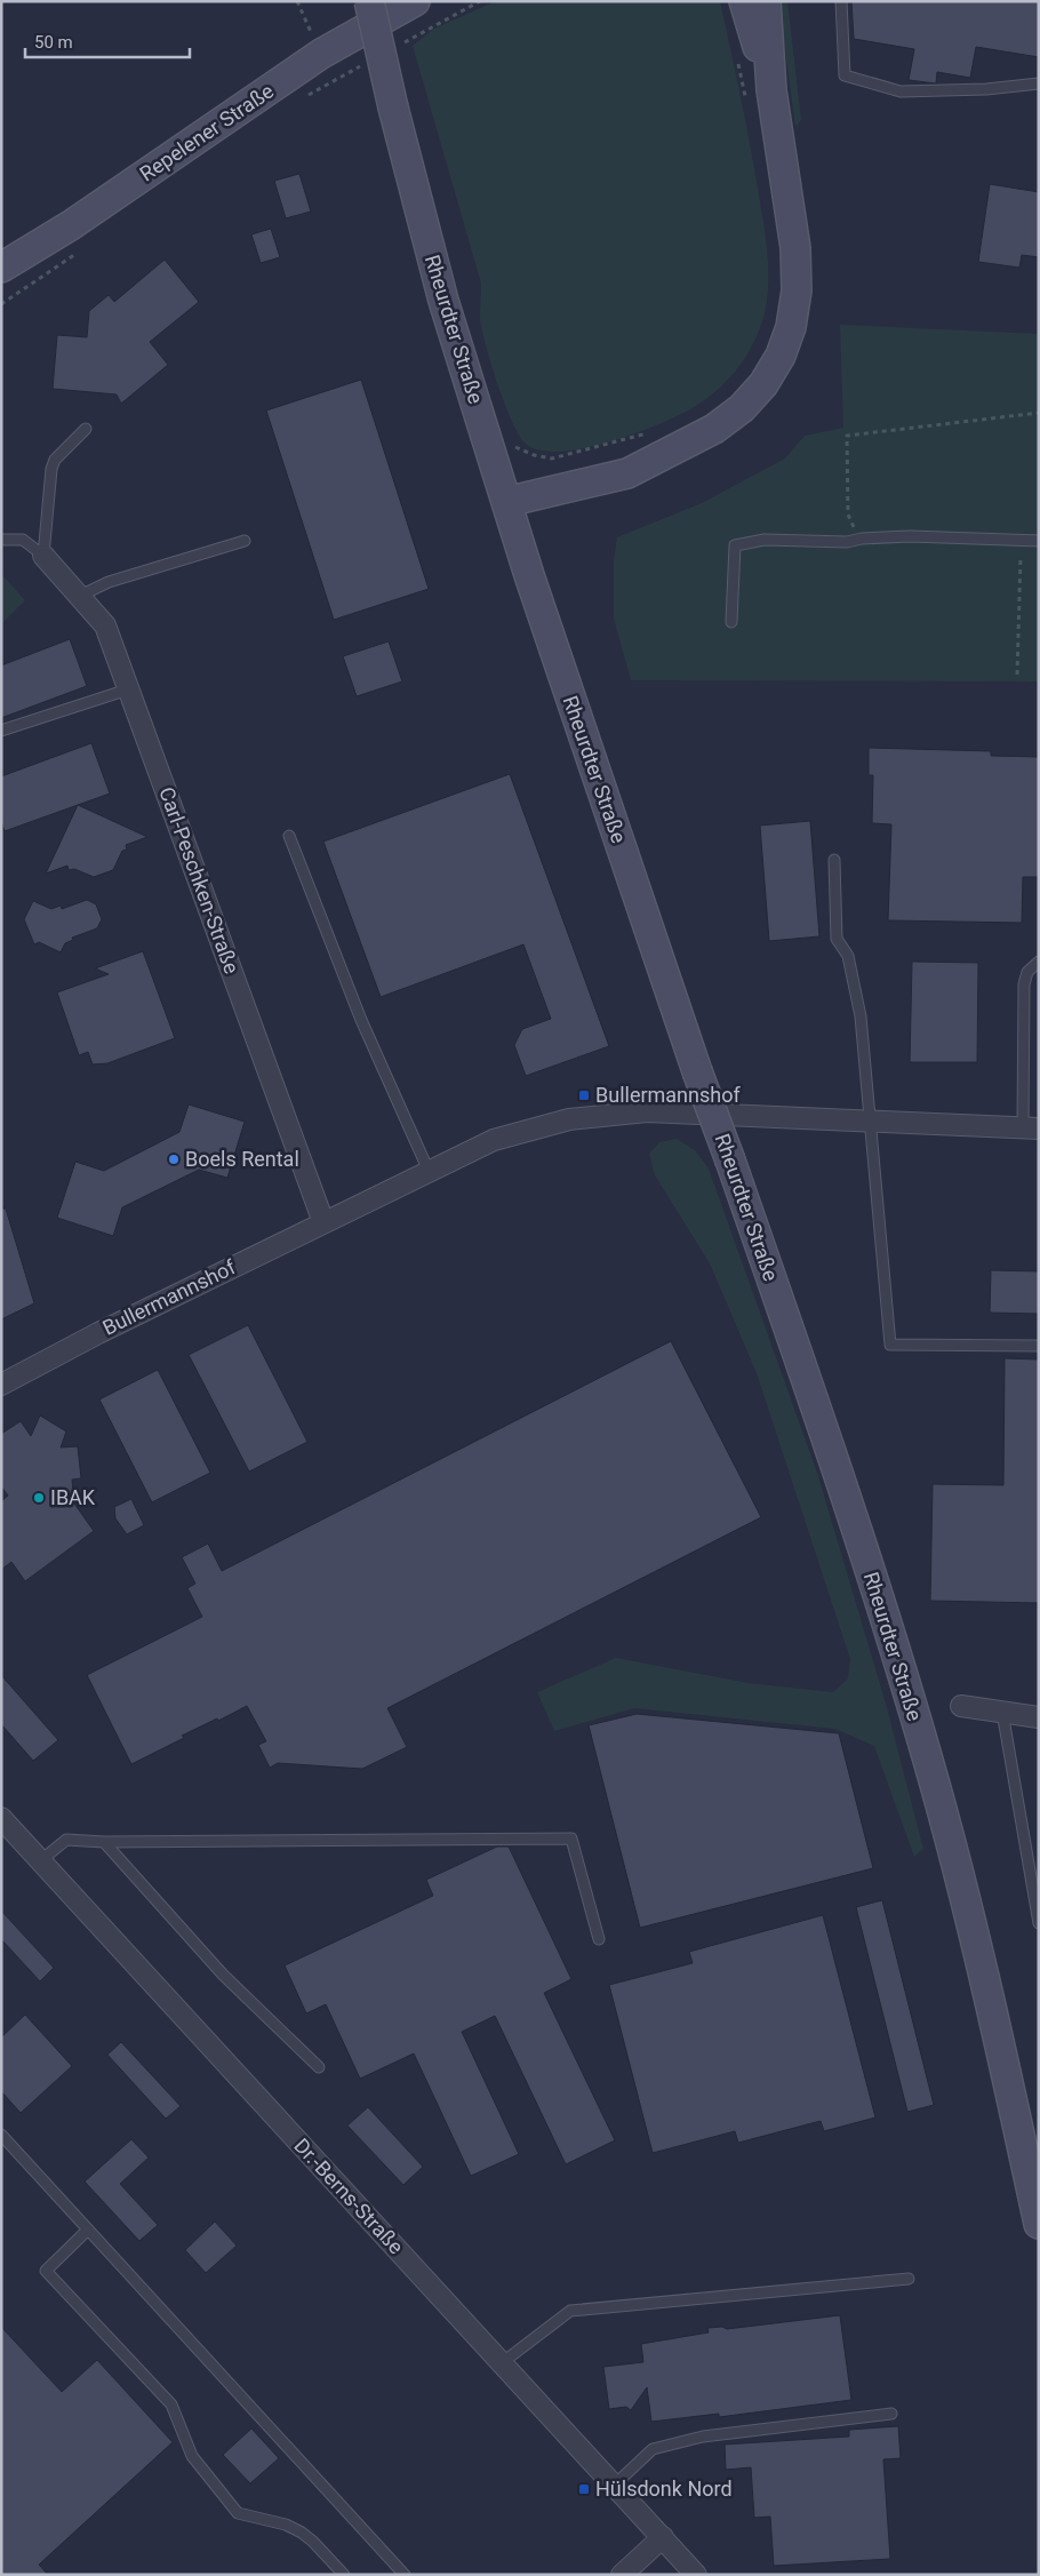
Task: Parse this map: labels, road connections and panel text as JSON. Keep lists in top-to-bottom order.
{
  "streets": {
    "main road": ["Repelener Straße", "Rheurdter Straße"],
    "street": ["Carl-Peschken-Straße", "Bullermannshof", "Dr.-Berns-Straße"]
  },
  "crossings": [
    ["Carl-Peschken-Straße", "Bullermannshof"]
  ],
  "places": {
    "transit": ["Bullermannshof", "Hülsdonk Nord"],
    "other": ["Boels Rental", "IBAK"]
  },
  "scale_bar": "50 m"
}
